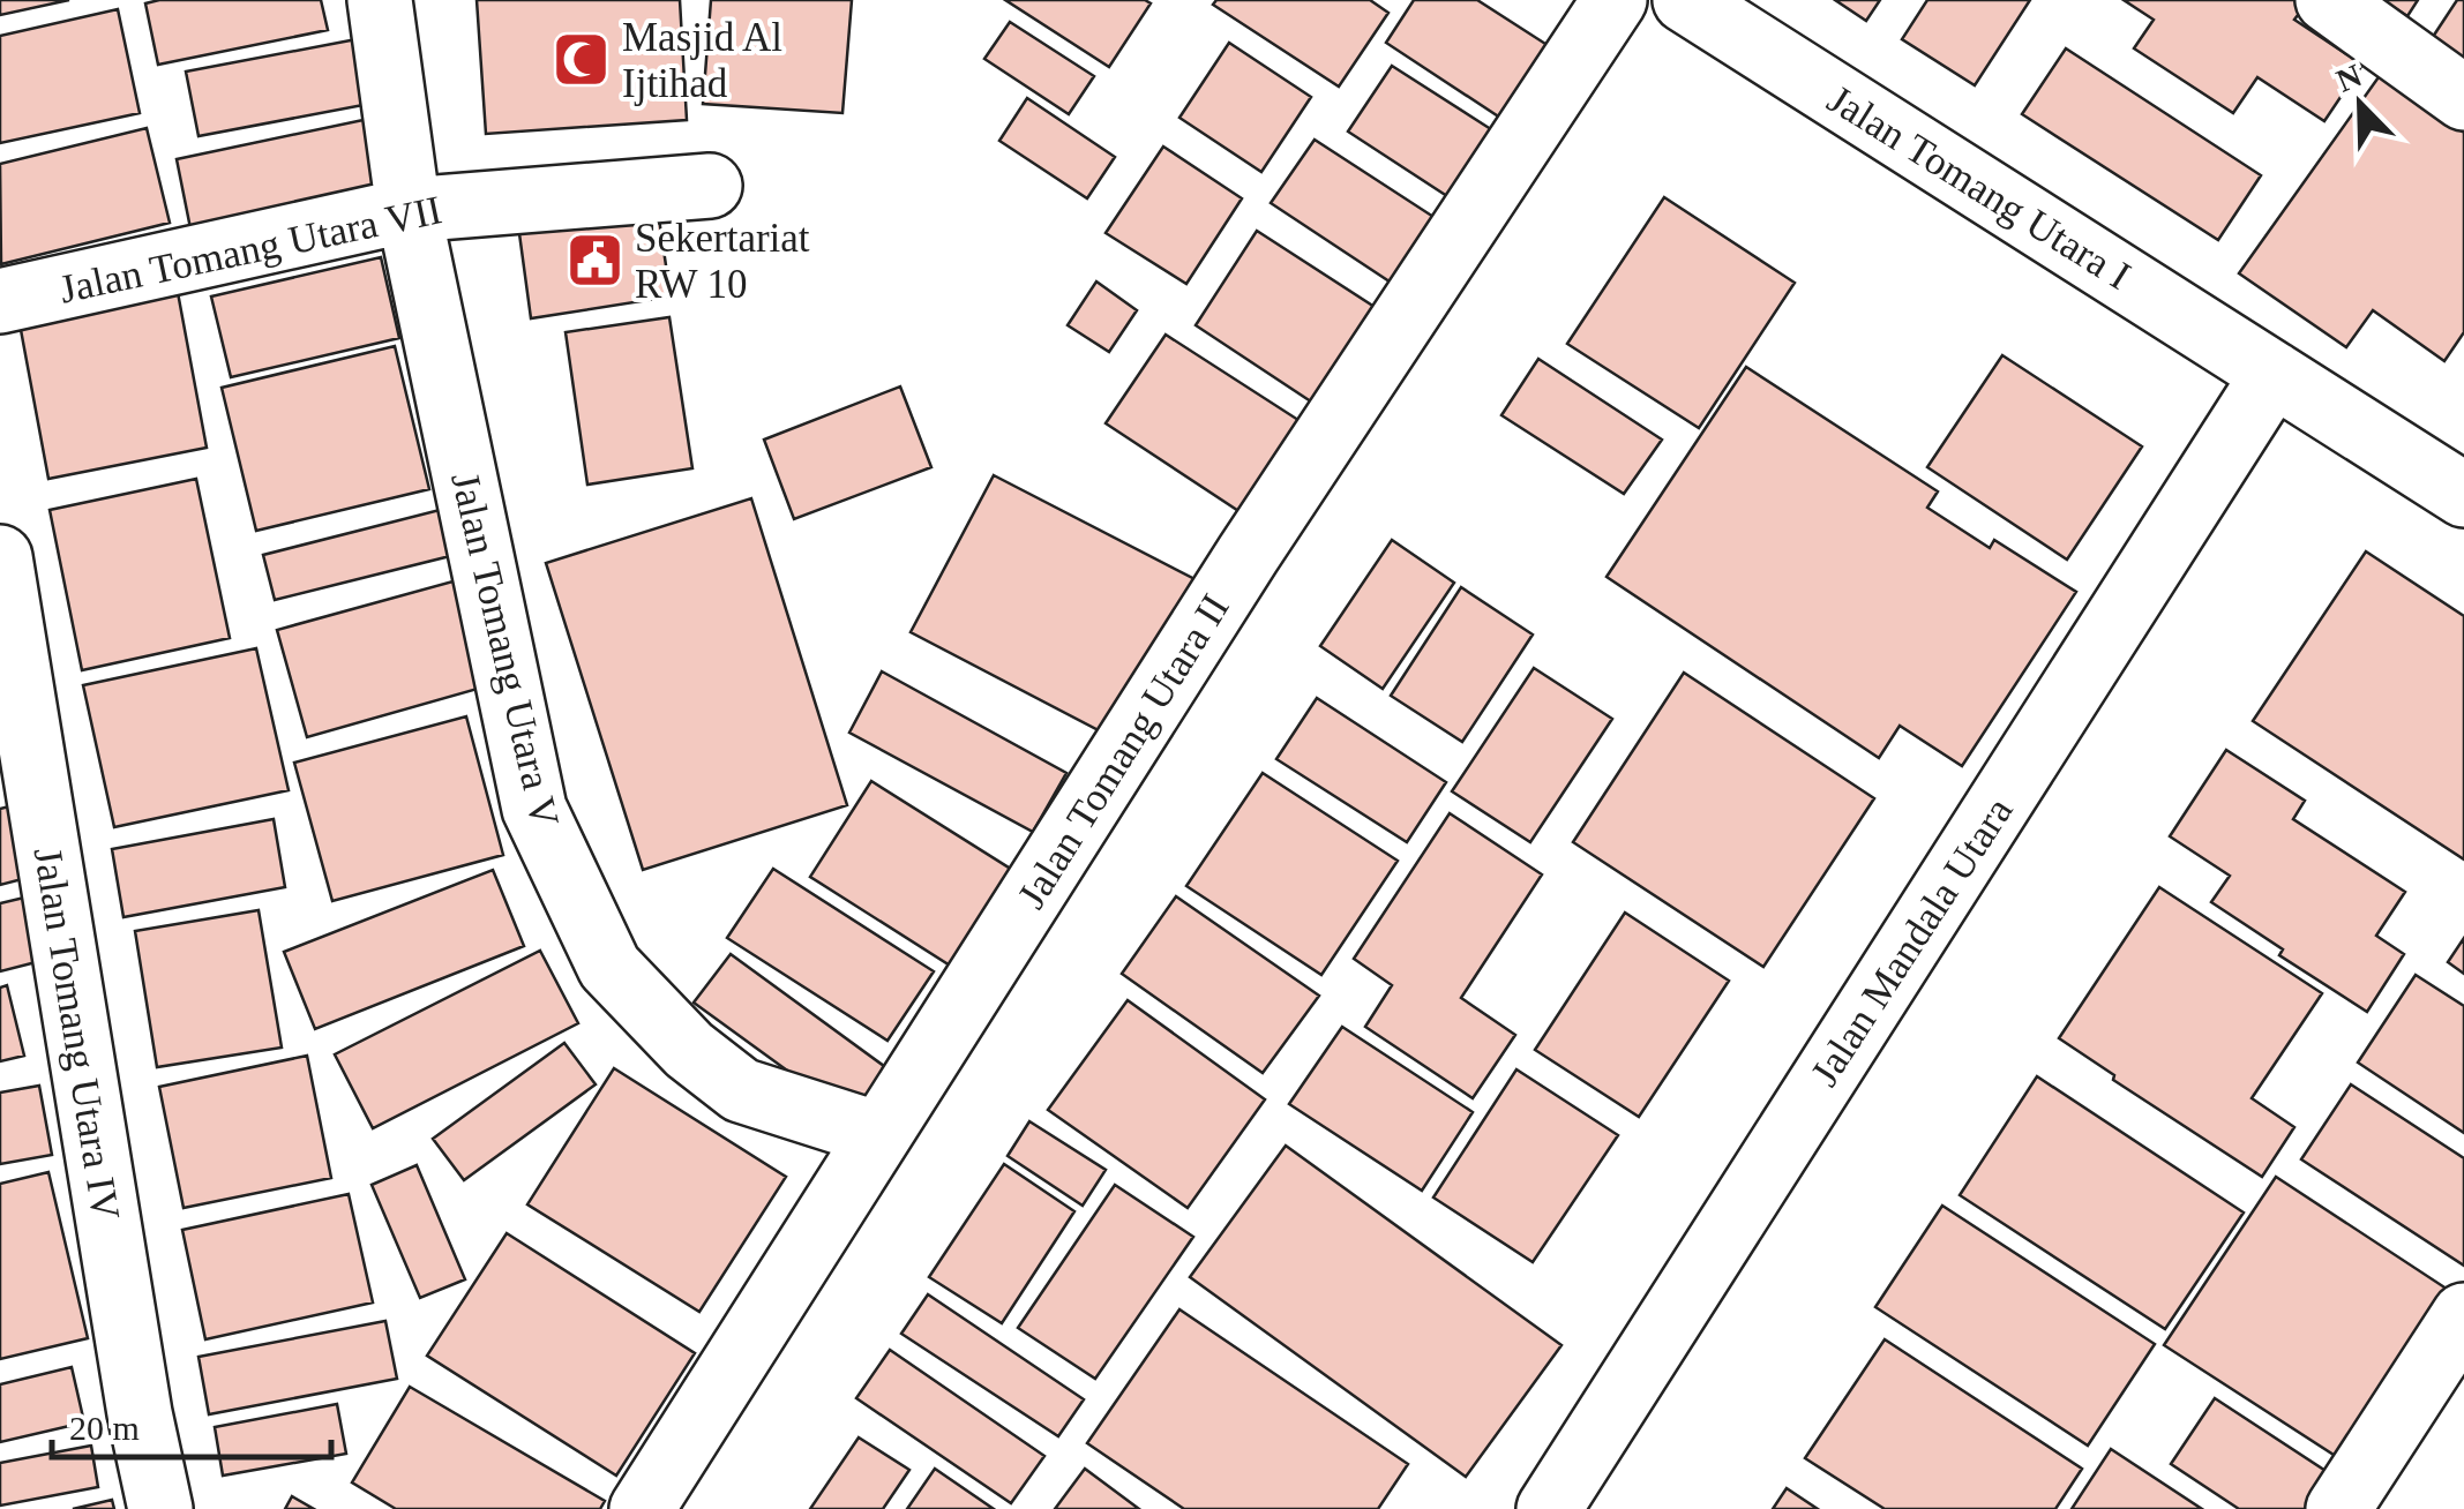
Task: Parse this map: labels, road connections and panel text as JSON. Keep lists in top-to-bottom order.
{
  "streets": {
    "street": [
      "Jalan Tomang Utara I",
      "Jalan Tomang Utara VII",
      "Jalan Tomang Utara V",
      "Jalan Tomang Utara II",
      "Jalan Mandala Utara",
      "Jalan Tomang Utara IV"
    ]
  },
  "crossings": [
    ["Jalan Tomang Utara I", "Jalan Mandala Utara"],
    ["Jalan Tomang Utara VII", "Jalan Tomang Utara V"],
    ["Jalan Tomang Utara V", "Jalan Tomang Utara II"]
  ],
  "places": {
    "mosque": ["Masjid Al Ijtihad"],
    "public building": ["Sekertariat RW 10"]
  },
  "scale_bar": "20 m",
  "north": "top left"
}
